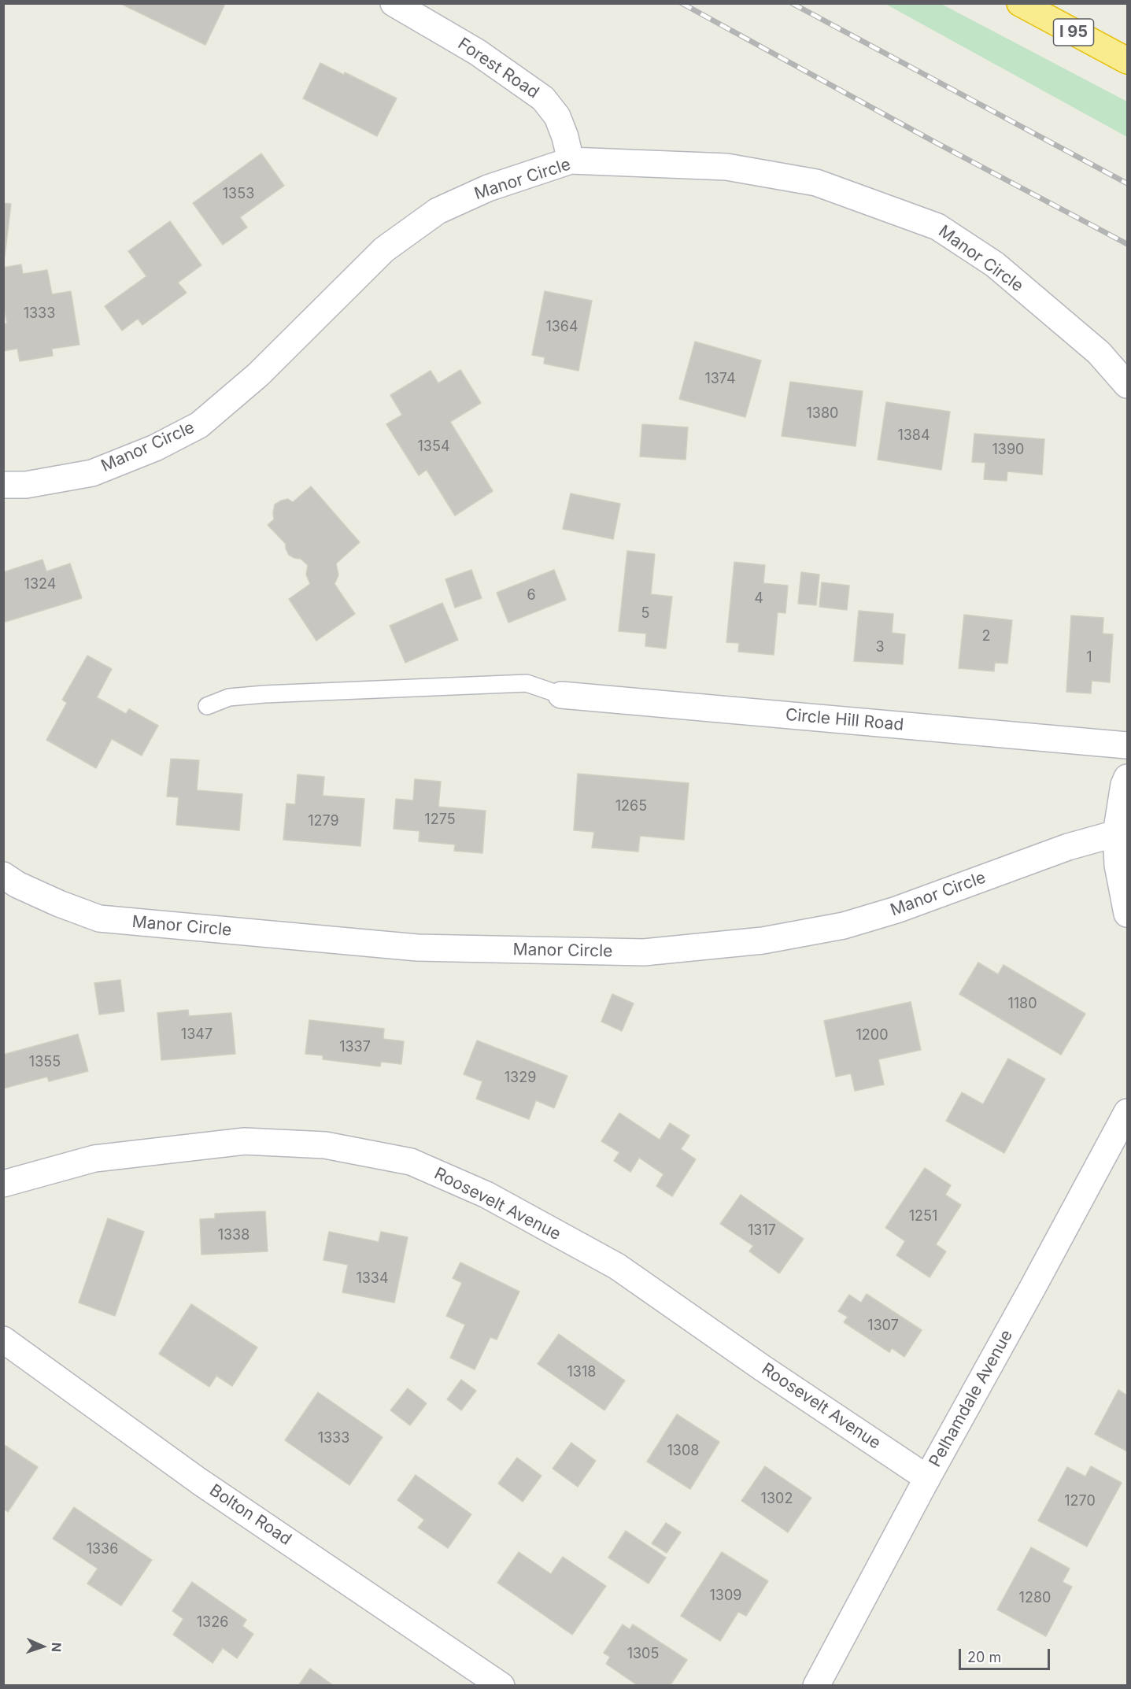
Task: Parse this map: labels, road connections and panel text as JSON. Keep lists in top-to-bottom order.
{
  "streets": {
    "highway": ["I 95"],
    "street": [
      "Forest Road",
      "Manor Circle",
      "Circle Hill Road",
      "Roosevelt Avenue",
      "Pelhamdale Avenue",
      "Bolton Road"
    ]
  },
  "crossings": [
    ["Forest Road", "Manor Circle"],
    ["Roosevelt Avenue", "Pelhamdale Avenue"]
  ],
  "house_numbers": [
    "1353",
    "1333",
    "1364",
    "1374",
    "1380",
    "1384",
    "1354",
    "1390",
    "1324",
    "6",
    "4",
    "5",
    "2",
    "3",
    "1",
    "1265",
    "1275",
    "1279",
    "1180",
    "1347",
    "1200",
    "1337",
    "1355",
    "1329",
    "1251",
    "1317",
    "1338",
    "1334",
    "1307",
    "1318",
    "1333",
    "1308",
    "1302",
    "1270",
    "1336",
    "1309",
    "1280",
    "1326",
    "1305"
  ],
  "scale_bar": "20 m",
  "north": "right"
}
